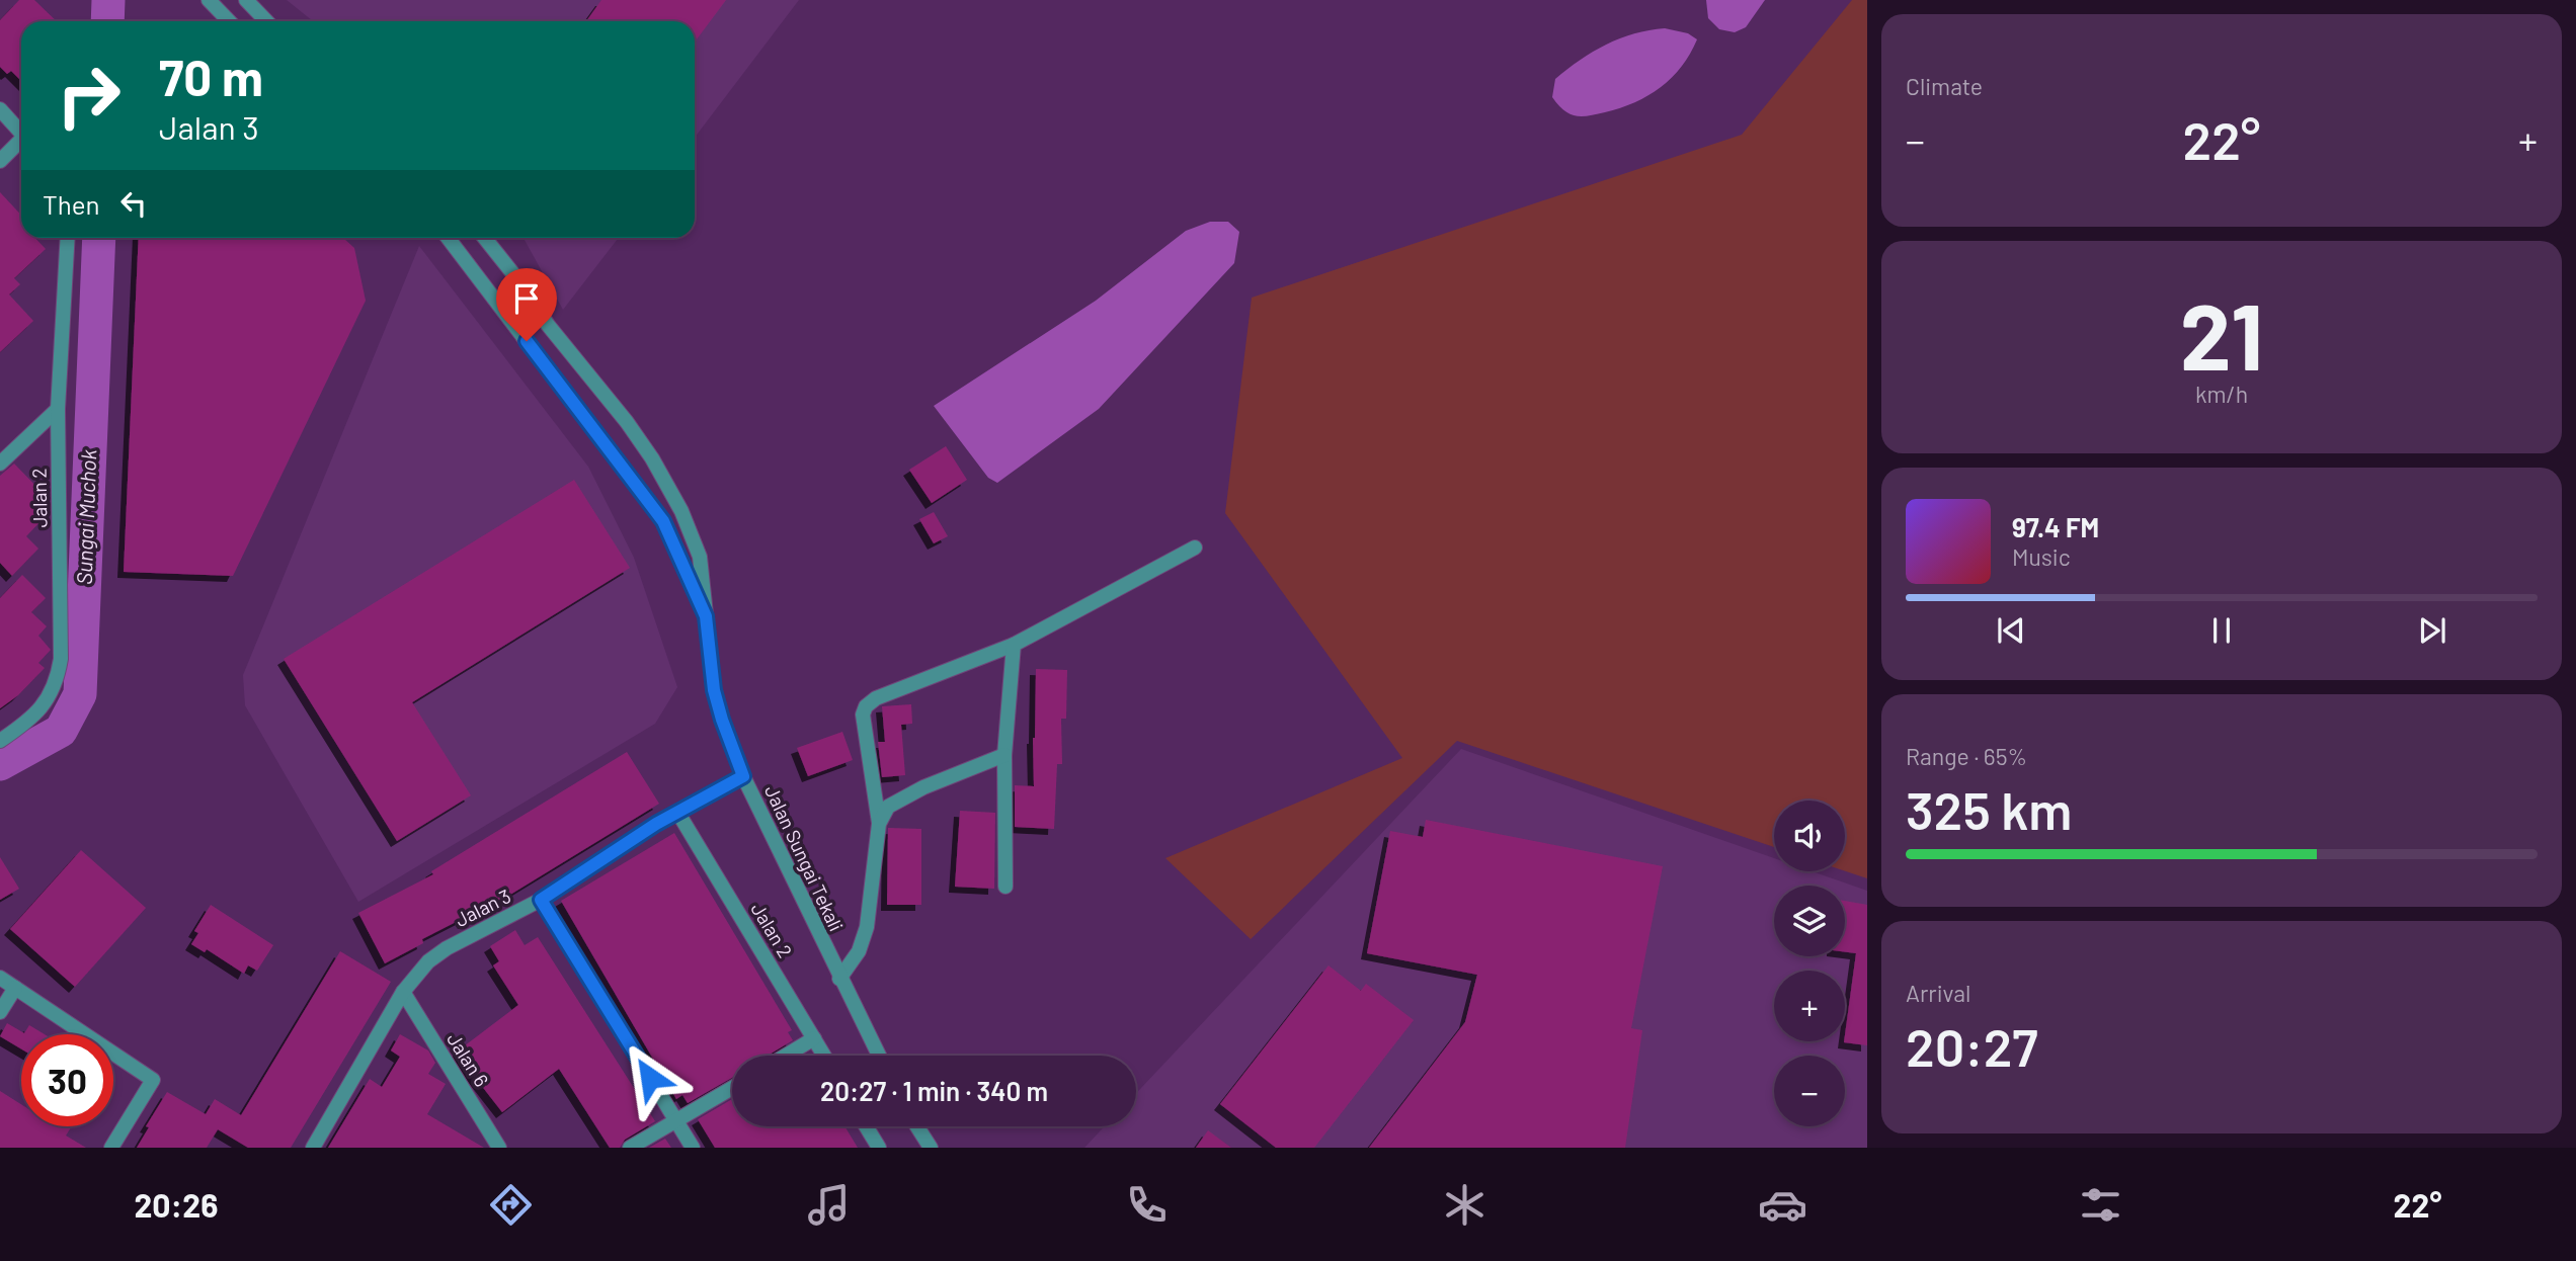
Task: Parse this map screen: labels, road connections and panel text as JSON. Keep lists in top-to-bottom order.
{
  "streets": {
    "street": [
      "Jalan 2",
      "Jalan Sungai Tekali",
      "Jalan 3",
      "Jalan 6"
    ]
  },
  "crossings": [
    ["Jalan 2", "Jalan 3"],
    ["Jalan Sungai Tekali", "Jalan 3"],
    ["Jalan 3", "Jalan 6"]
  ],
  "water": ["Sungai Muchok"],
  "page": {
    "tile": [
      "Climate",
      ["21", "km/h"],
      ["Range · 65%", "325 km"],
      ["Arrival", "20:27"]
    ],
    "turn": ["70 m", "Jalan 3"],
    "heat": ["−", "22°", "+"],
    "then": "Then",
    "song": ["97.4 FM", "Music"],
    "map_buttons": ["+", "−"],
    "limit": "30",
    "trip": "20:27 · 1 min · 340 m",
    "tabs": ["20:26", "22°"]
  }
}
